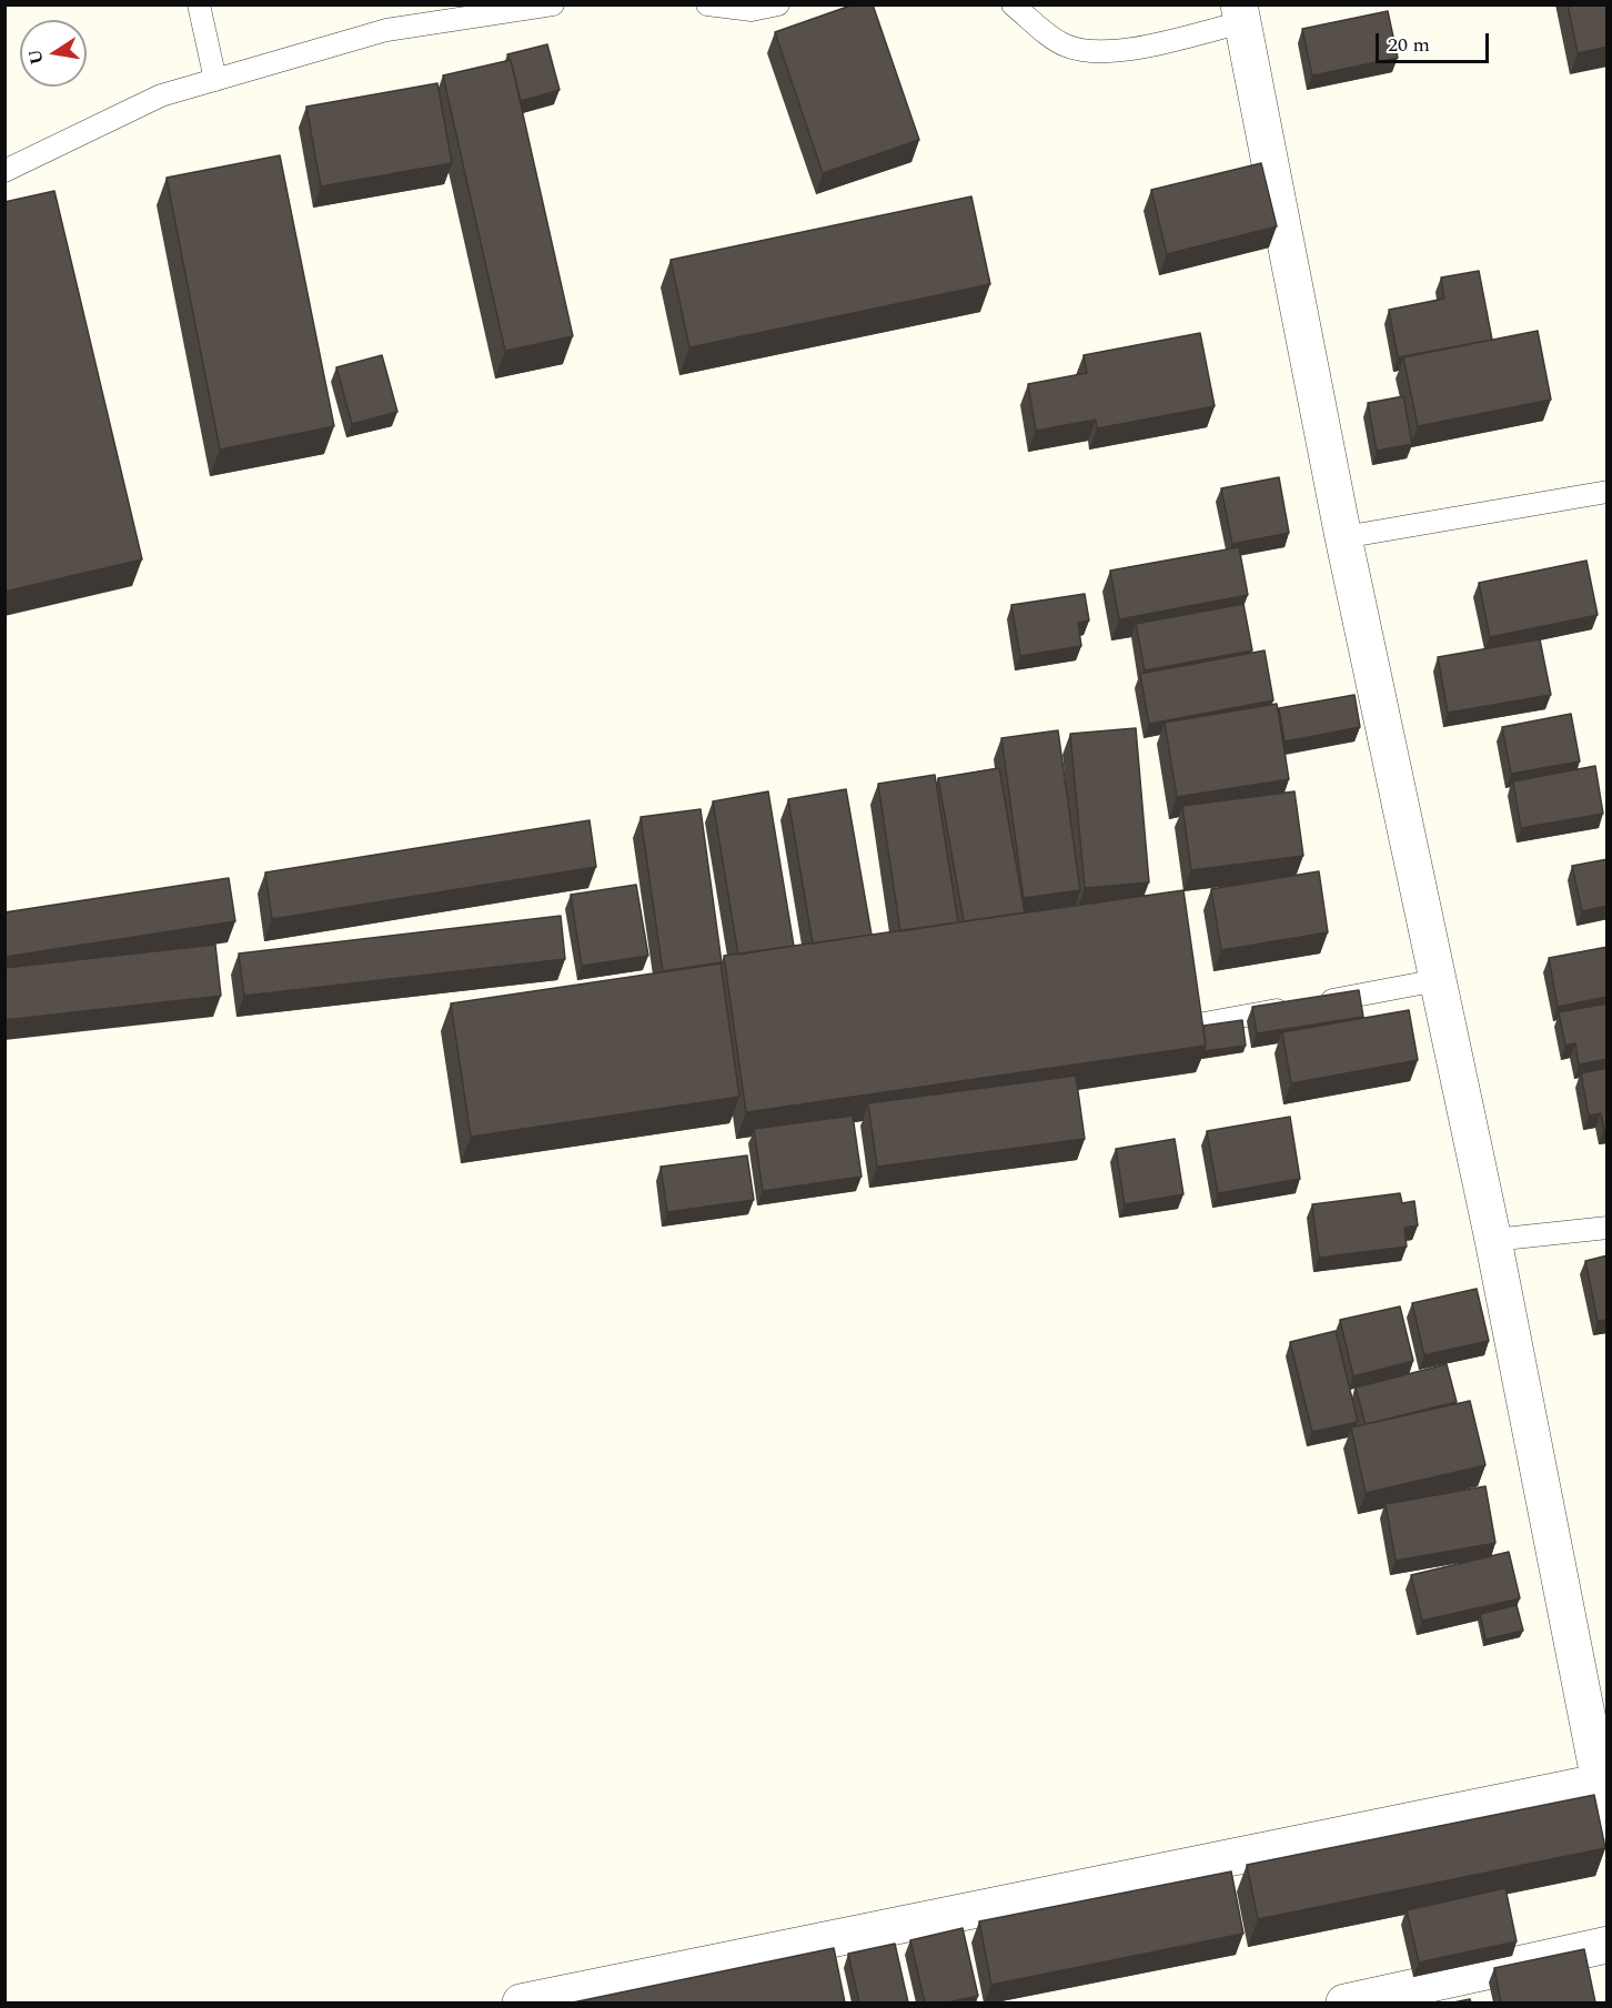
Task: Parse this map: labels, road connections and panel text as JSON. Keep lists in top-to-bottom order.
{
  "scale_bar": "20 m",
  "north": "left"
}
